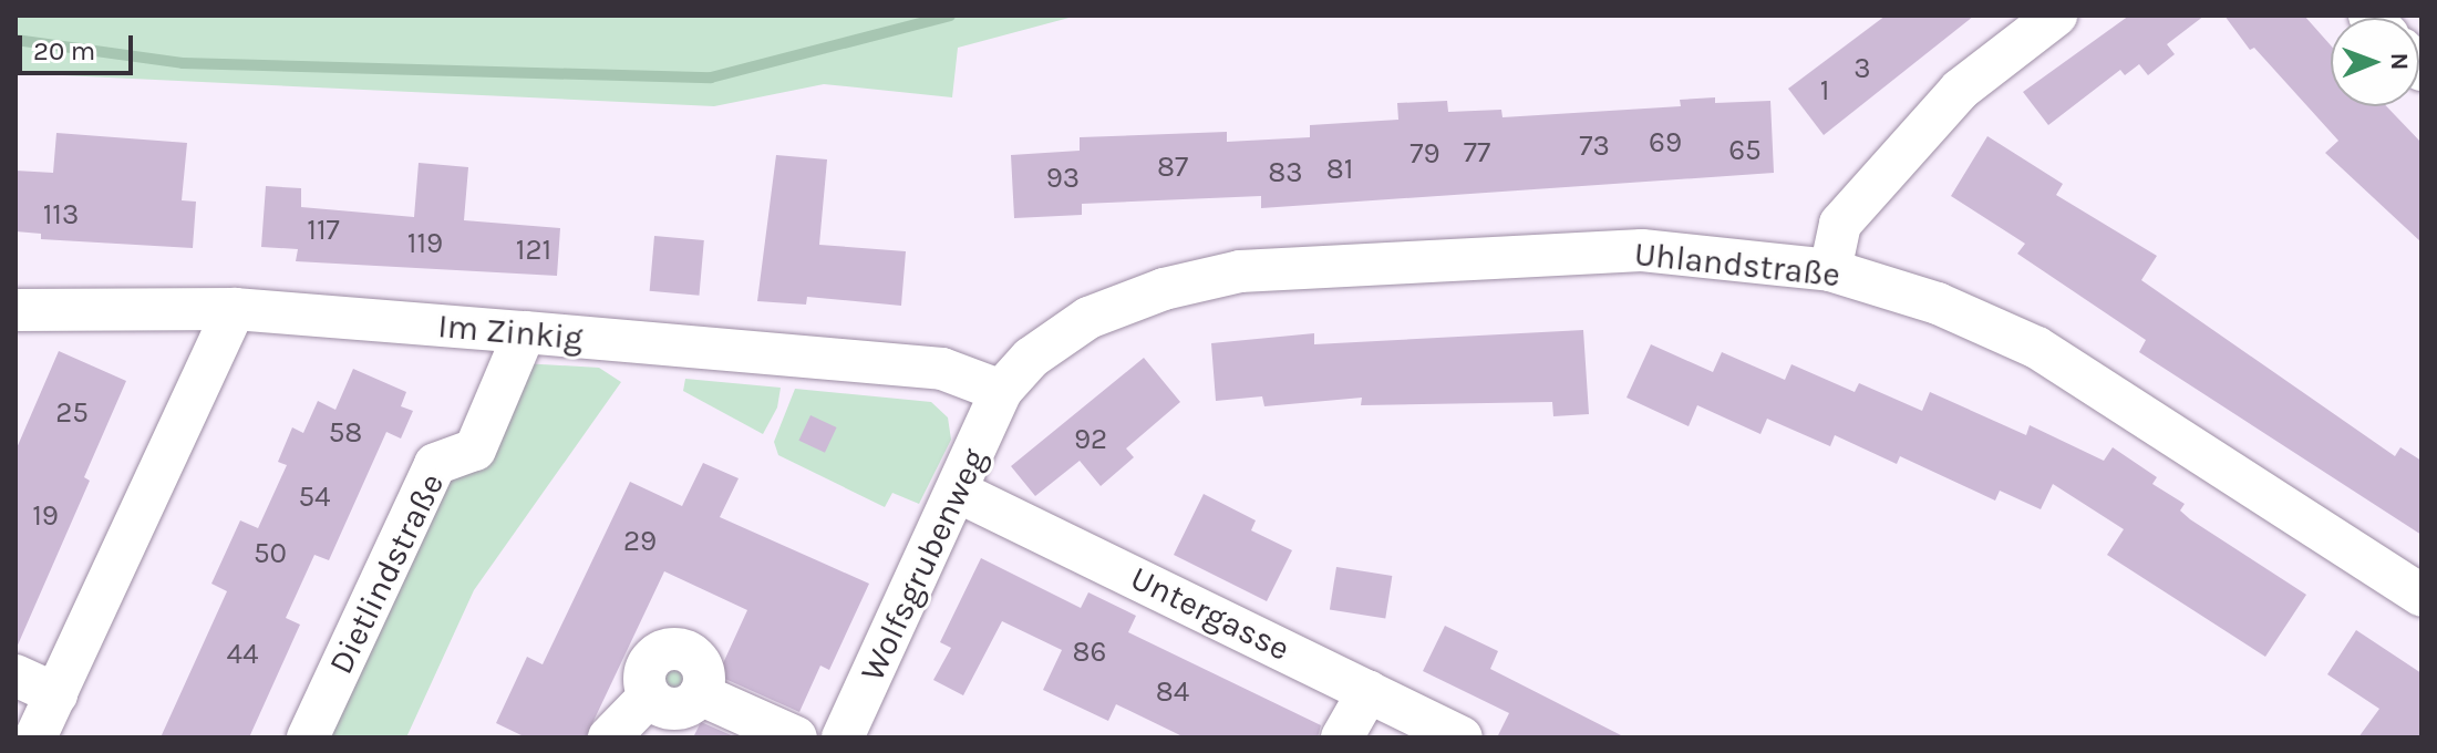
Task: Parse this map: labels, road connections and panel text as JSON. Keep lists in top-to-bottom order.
{
  "streets": {
    "street": [
      "Uhlandstraße",
      "Im Zinkig",
      "Wolfsgrubenweg",
      "Dietlindstraße",
      "Untergasse"
    ]
  },
  "crossings": [
    ["Uhlandstraße", "Im Zinkig"],
    ["Uhlandstraße", "Wolfsgrubenweg"],
    ["Im Zinkig", "Wolfsgrubenweg"],
    ["Im Zinkig", "Dietlindstraße"],
    ["Wolfsgrubenweg", "Untergasse"]
  ],
  "house_numbers": [
    "3",
    "1",
    "69",
    "73",
    "65",
    "77",
    "79",
    "87",
    "81",
    "83",
    "93",
    "113",
    "117",
    "119",
    "121",
    "25",
    "58",
    "92",
    "54",
    "19",
    "29",
    "50",
    "86",
    "44",
    "84"
  ],
  "scale_bar": "20 m",
  "north": "right"
}
